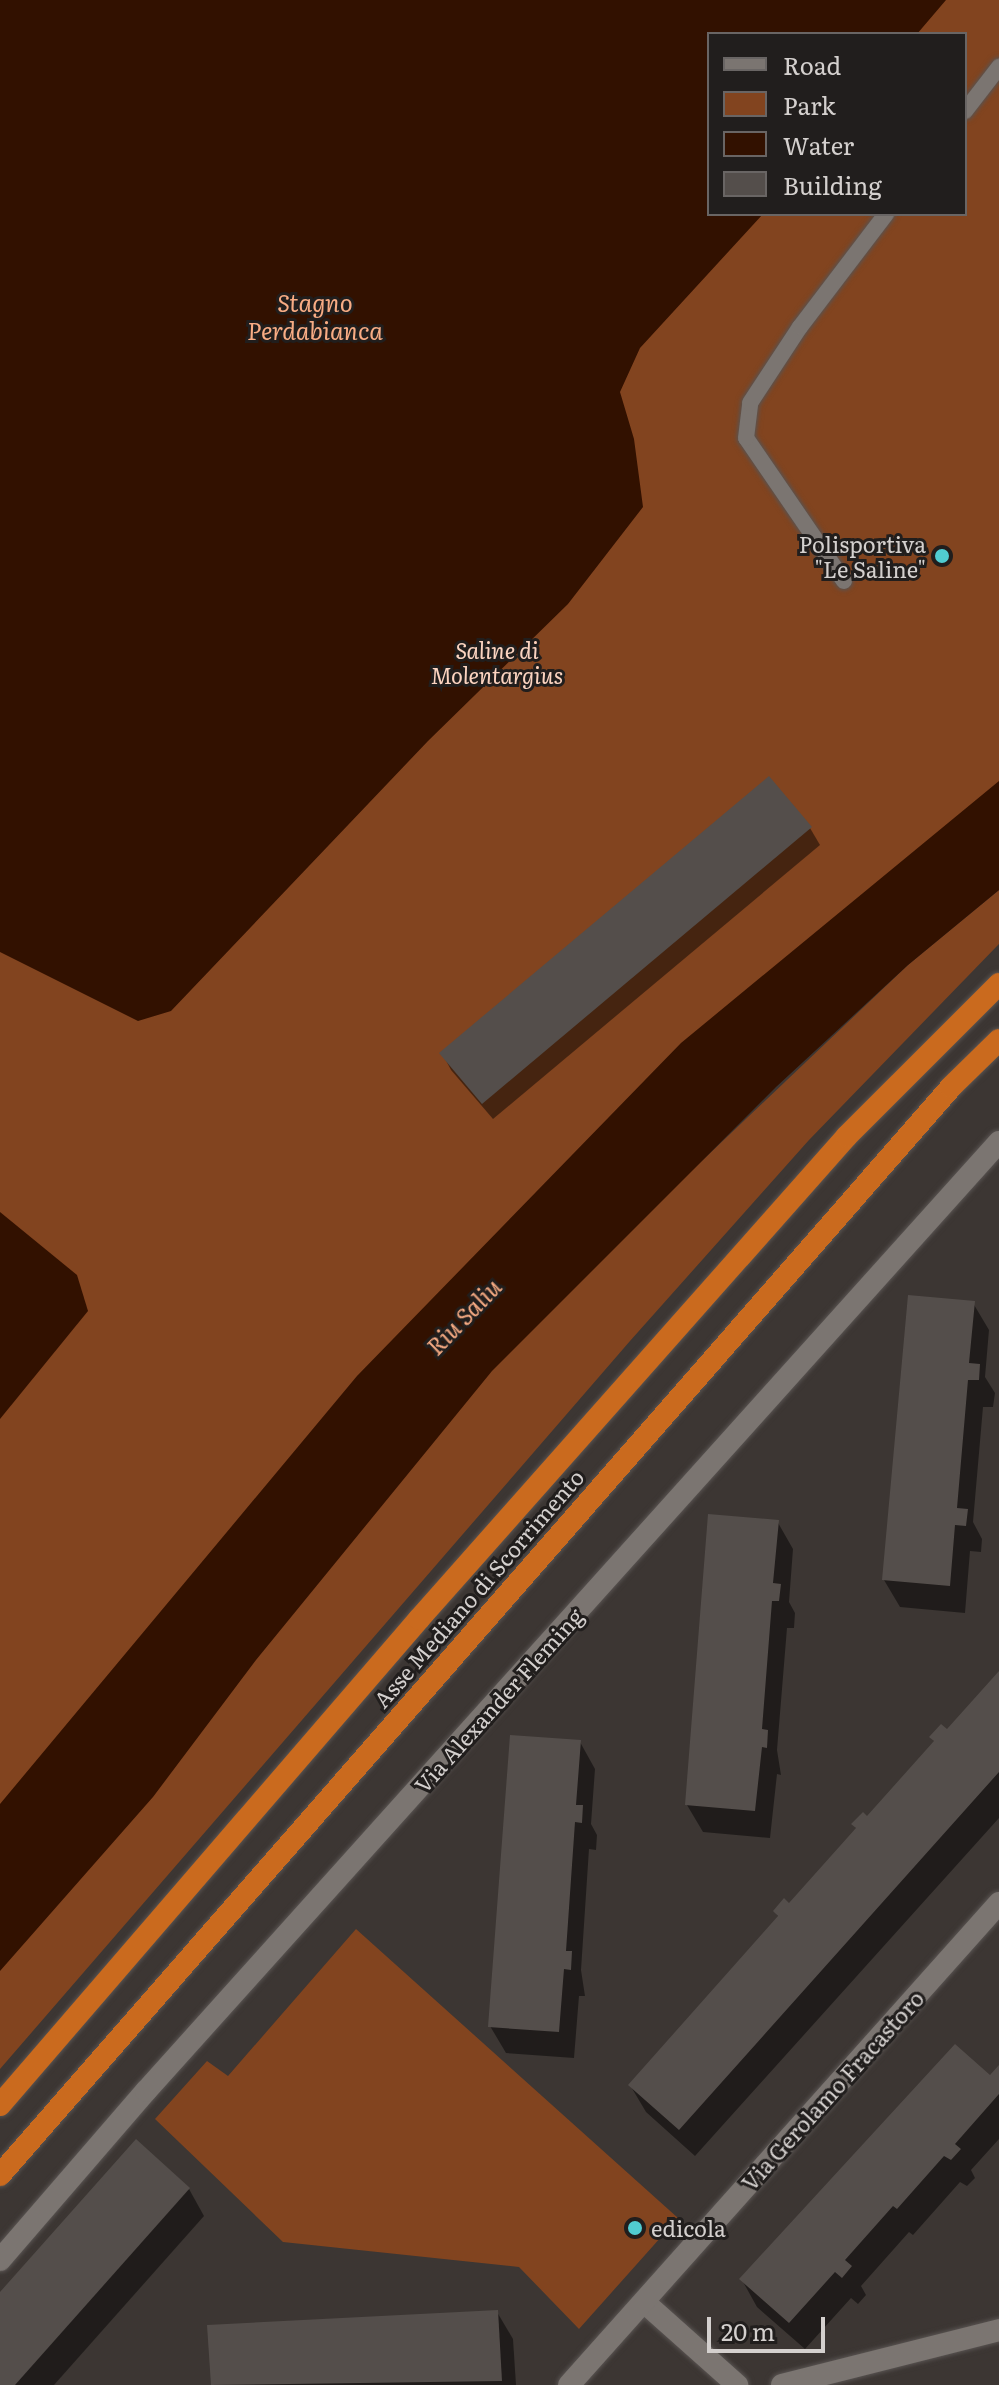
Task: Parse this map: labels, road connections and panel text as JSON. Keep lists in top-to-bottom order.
{
  "streets": {
    "highway": ["Asse Mediano di Scorrimento"],
    "street": ["Via Alexander Fleming", "Via Gerolamo Fracastoro"]
  },
  "water": ["Stagno Perdabianca", "Riu Saliu"],
  "parks": ["Saline di Molentargius"],
  "places": ["Polisportiva \"Le Saline\"", "edicola"],
  "legend": [
    "Road",
    "Park",
    "Water",
    "Building"
  ],
  "scale_bar": "20 m"
}
